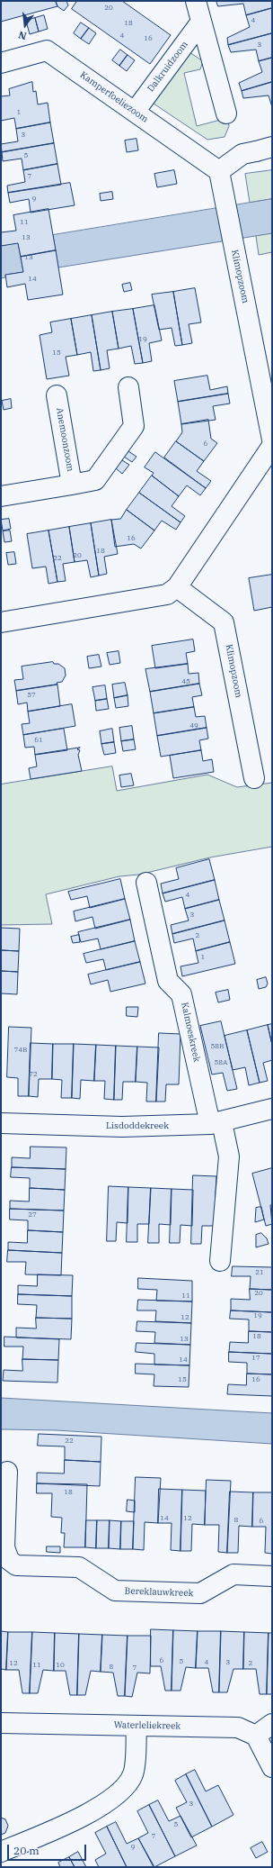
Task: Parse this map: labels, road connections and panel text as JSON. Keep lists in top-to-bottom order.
{
  "streets": {
    "street": [
      "Dalkruidzoom",
      "Kamperfoeliezoom",
      "Klimopzoom",
      "Anemoonzoom",
      "Kalmoeskreek",
      "Lisdoddekreek",
      "Bereklauwkreek",
      "Waterleliekreek"
    ]
  },
  "crossings": [
    ["Dalkruidzoom", "Kamperfoeliezoom"],
    ["Kamperfoeliezoom", "Klimopzoom"],
    ["Kalmoeskreek", "Lisdoddekreek"]
  ],
  "house_numbers": [
    "20",
    "4",
    "18",
    "4",
    "16",
    "3",
    "1",
    "3",
    "5",
    "7",
    "9",
    "11",
    "13",
    "13",
    "14",
    "19",
    "15",
    "6",
    "16",
    "18",
    "20",
    "22",
    "45",
    "57",
    "49",
    "61",
    "4",
    "3",
    "2",
    "1",
    "58B",
    "74B",
    "58A",
    "72",
    "27",
    "21",
    "20",
    "11",
    "19",
    "12",
    "18",
    "13",
    "17",
    "14",
    "15",
    "16",
    "22",
    "18",
    "14",
    "12",
    "8",
    "6",
    "6",
    "5",
    "4",
    "3",
    "12",
    "2",
    "11",
    "10",
    "8",
    "7",
    "3",
    "5",
    "7",
    "9"
  ],
  "scale_bar": "20 m",
  "north": "bottom"
}
